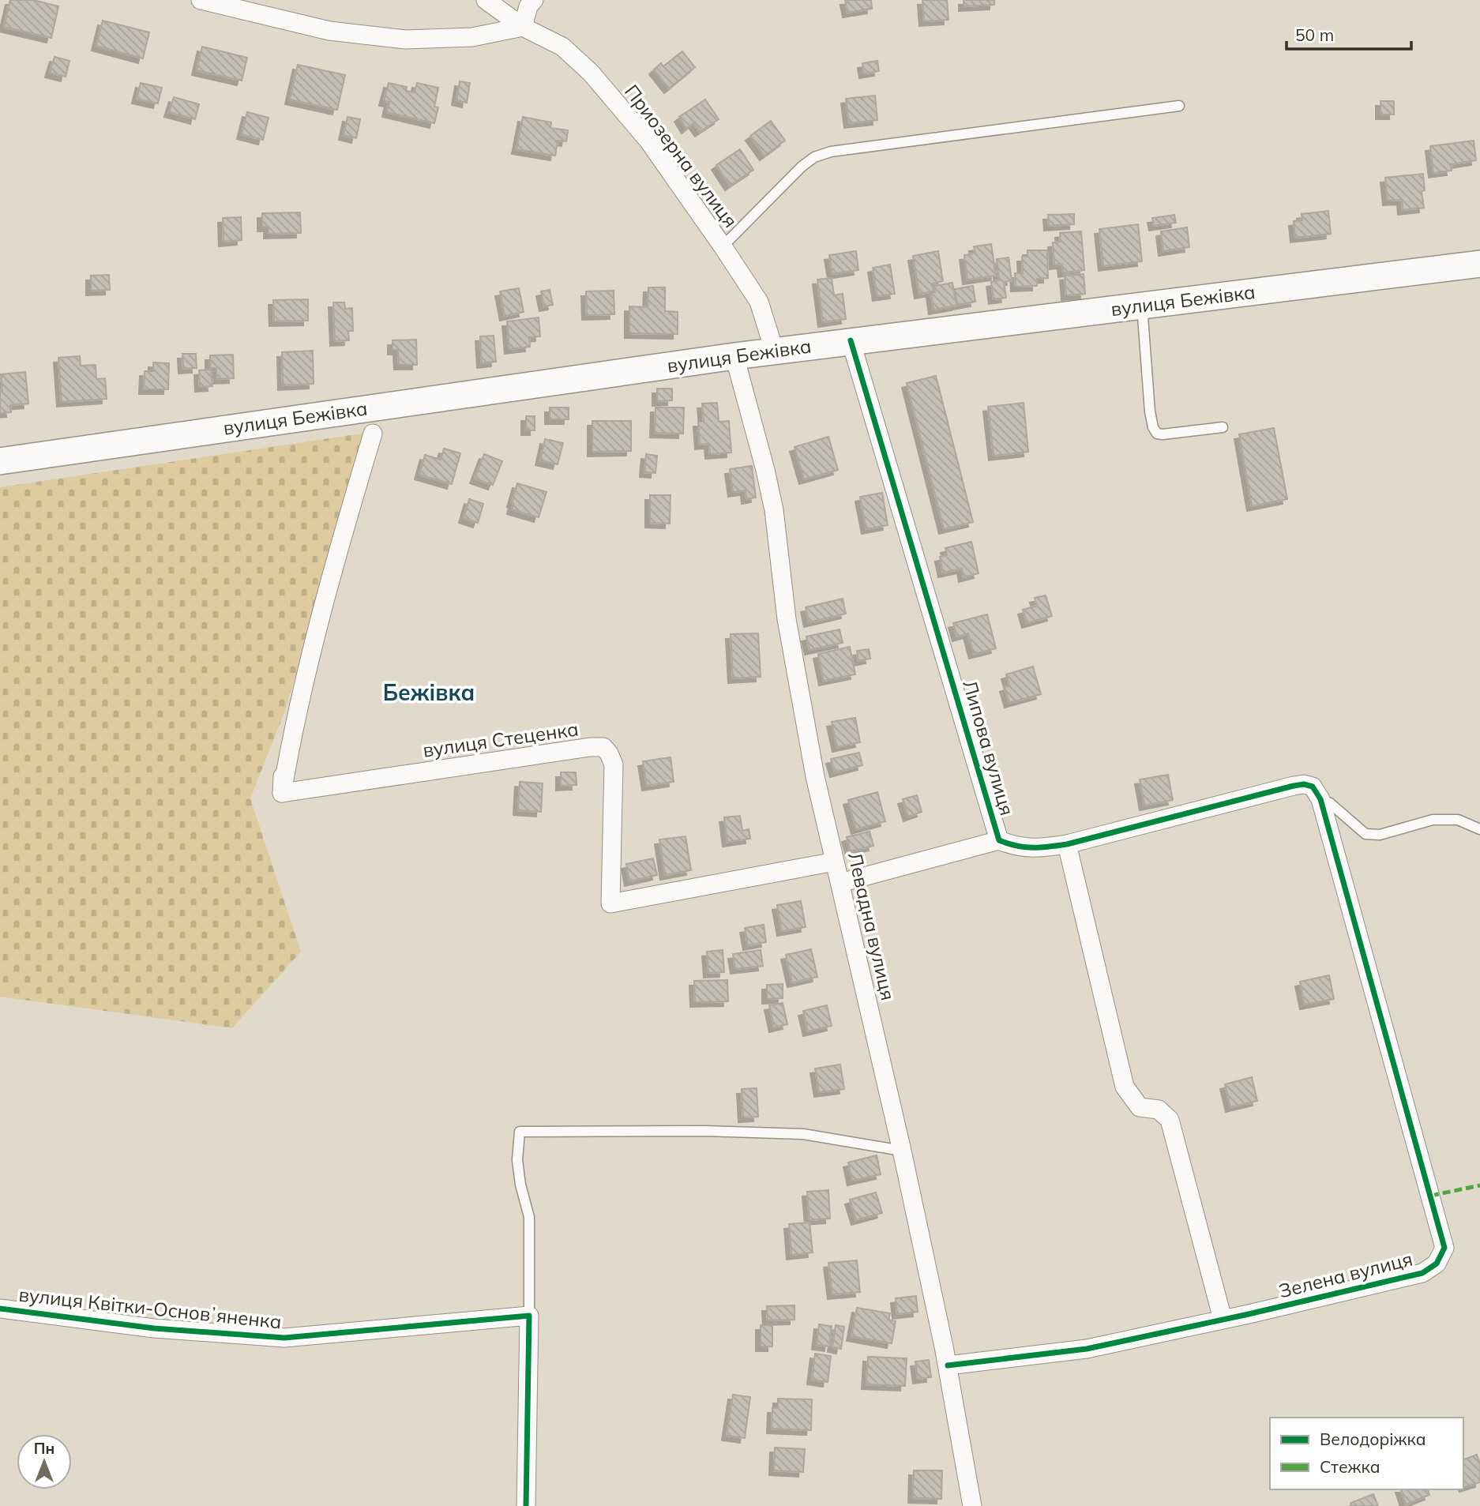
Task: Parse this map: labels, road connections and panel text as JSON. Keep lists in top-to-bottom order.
{
  "streets": {
    "main road": ["вулиця Бежівка"],
    "street": [
      "Приозерна вулиця",
      "вулиця Стеценка",
      "Липова вулиця",
      "Левадна вулиця",
      "Зелена вулиця",
      "вулиця Квітки-Основʼяненка"
    ]
  },
  "crossings": [
    ["Приозерна вулиця", "вулиця Бежівка"],
    ["вулиця Бежівка", "Липова вулиця"],
    ["вулиця Бежівка", "Левадна вулиця"],
    ["вулиця Стеценка", "Левадна вулиця"],
    ["Липова вулиця", "Зелена вулиця"],
    ["Левадна вулиця", "Зелена вулиця"]
  ],
  "districts": ["Бежівка"],
  "legend": ["Велодоріжка", "Стежка"],
  "scale_bar": "50 m",
  "north": "top"
}
